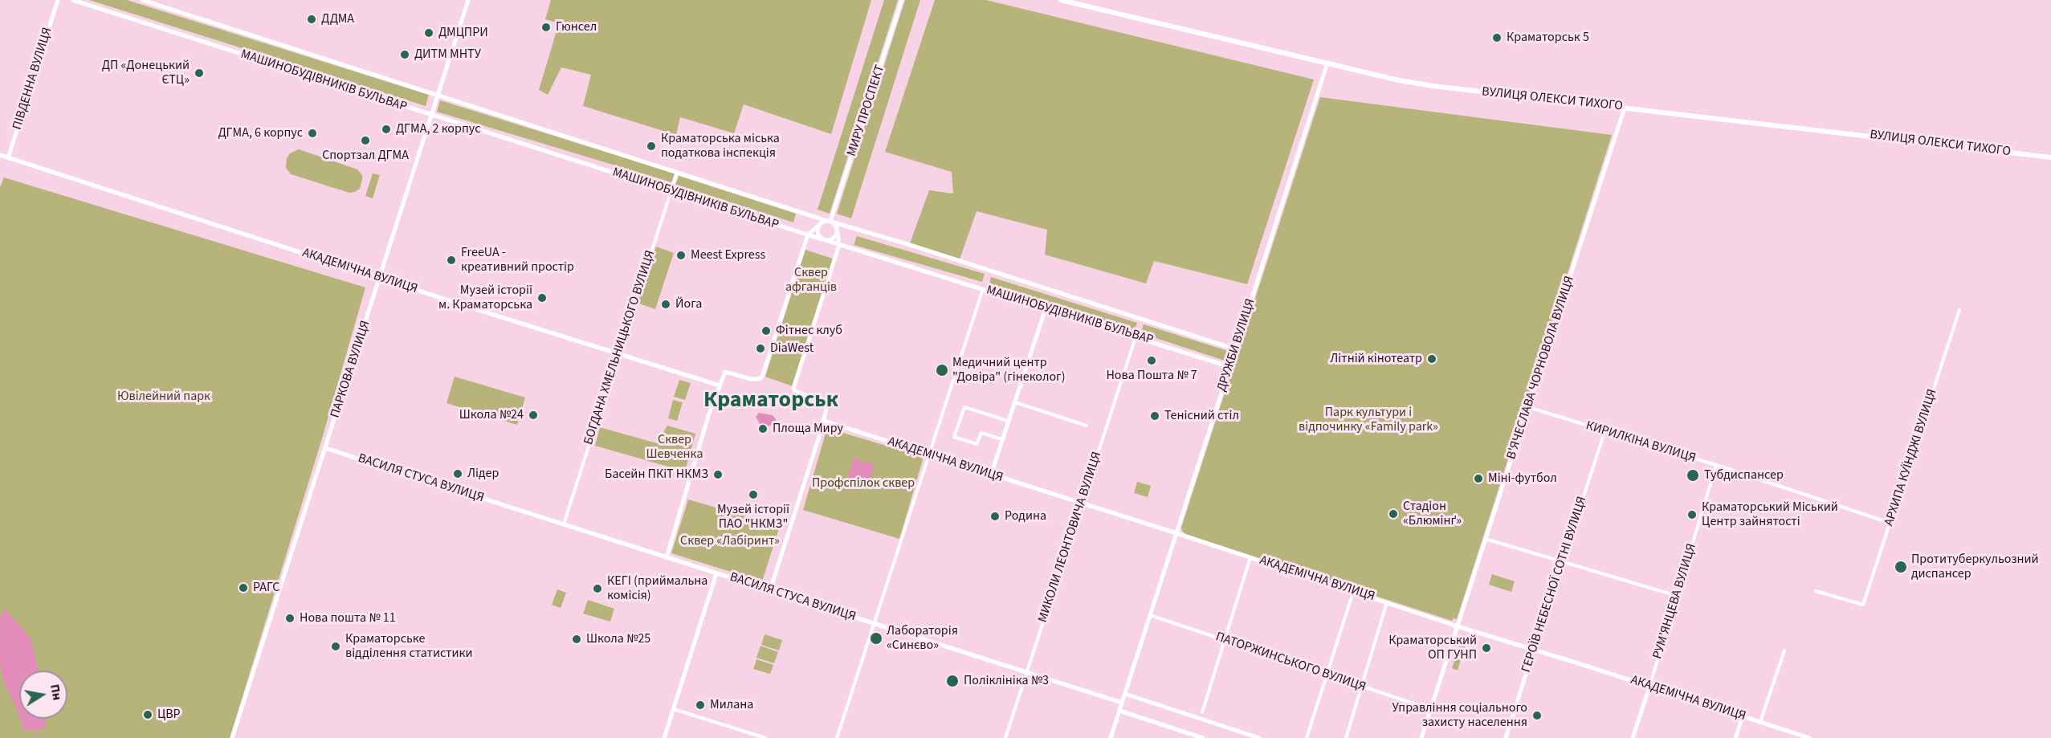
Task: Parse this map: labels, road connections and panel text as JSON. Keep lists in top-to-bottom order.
{
  "streets": {
    "main road": ["ВУЛИЦЯ ОЛЕКСИ ТИХОГО"],
    "street": [
      "ПІВДЕННА ВУЛИЦЯ",
      "МАШИНОБУДІВНИКІВ БУЛЬВАР",
      "МИРУ ПРОСПЕКТ",
      "АКАДЕМІЧНА ВУЛИЦЯ",
      "ДРУЖБИ ВУЛИЦЯ",
      "БОГДАНА ХМЕЛЬНИЦЬКОГО ВУЛИЦЯ",
      "В'ЯЧЕСЛАВА ЧОРНОВОЛА ВУЛИЦЯ",
      "ПАРКОВА ВУЛИЦЯ",
      "КИРИЛКІНА ВУЛИЦЯ",
      "АРХИПА КУЇНДЖІ ВУЛИЦЯ",
      "ВАСИЛЯ СТУСА ВУЛИЦЯ",
      "МИКОЛИ ЛЕОНТОВИЧА ВУЛИЦЯ",
      "ГЕРОЇВ НЕБЕСНОЇ СОТНІ ВУЛИЦЯ",
      "РУМ’ЯНЦЕВА ВУЛИЦЯ",
      "ПАТОРЖИНСЬКОГО ВУЛИЦЯ"
    ]
  },
  "crossings": [
    ["ПІВДЕННА ВУЛИЦЯ", "АКАДЕМІЧНА ВУЛИЦЯ"],
    ["МАШИНОБУДІВНИКІВ БУЛЬВАР", "МИРУ ПРОСПЕКТ"],
    ["МАШИНОБУДІВНИКІВ БУЛЬВАР", "ДРУЖБИ ВУЛИЦЯ"],
    ["МАШИНОБУДІВНИКІВ БУЛЬВАР", "БОГДАНА ХМЕЛЬНИЦЬКОГО ВУЛИЦЯ"],
    ["МАШИНОБУДІВНИКІВ БУЛЬВАР", "ПАРКОВА ВУЛИЦЯ"],
    ["МАШИНОБУДІВНИКІВ БУЛЬВАР", "МИКОЛИ ЛЕОНТОВИЧА ВУЛИЦЯ"],
    ["ВУЛИЦЯ ОЛЕКСИ ТИХОГО", "ДРУЖБИ ВУЛИЦЯ"],
    ["ВУЛИЦЯ ОЛЕКСИ ТИХОГО", "В'ЯЧЕСЛАВА ЧОРНОВОЛА ВУЛИЦЯ"],
    ["АКАДЕМІЧНА ВУЛИЦЯ", "ДРУЖБИ ВУЛИЦЯ"],
    ["АКАДЕМІЧНА ВУЛИЦЯ", "БОГДАНА ХМЕЛЬНИЦЬКОГО ВУЛИЦЯ"],
    ["АКАДЕМІЧНА ВУЛИЦЯ", "В'ЯЧЕСЛАВА ЧОРНОВОЛА ВУЛИЦЯ"],
    ["АКАДЕМІЧНА ВУЛИЦЯ", "ПАРКОВА ВУЛИЦЯ"],
    ["АКАДЕМІЧНА ВУЛИЦЯ", "МИКОЛИ ЛЕОНТОВИЧА ВУЛИЦЯ"],
    ["АКАДЕМІЧНА ВУЛИЦЯ", "ГЕРОЇВ НЕБЕСНОЇ СОТНІ ВУЛИЦЯ"],
    ["АКАДЕМІЧНА ВУЛИЦЯ", "РУМ’ЯНЦЕВА ВУЛИЦЯ"],
    ["ДРУЖБИ ВУЛИЦЯ", "ВАСИЛЯ СТУСА ВУЛИЦЯ"],
    ["ДРУЖБИ ВУЛИЦЯ", "ПАТОРЖИНСЬКОГО ВУЛИЦЯ"],
    ["БОГДАНА ХМЕЛЬНИЦЬКОГО ВУЛИЦЯ", "ВАСИЛЯ СТУСА ВУЛИЦЯ"],
    ["В'ЯЧЕСЛАВА ЧОРНОВОЛА ВУЛИЦЯ", "КИРИЛКІНА ВУЛИЦЯ"],
    ["В'ЯЧЕСЛАВА ЧОРНОВОЛА ВУЛИЦЯ", "ПАТОРЖИНСЬКОГО ВУЛИЦЯ"],
    ["ПАРКОВА ВУЛИЦЯ", "ВАСИЛЯ СТУСА ВУЛИЦЯ"],
    ["КИРИЛКІНА ВУЛИЦЯ", "АРХИПА КУЇНДЖІ ВУЛИЦЯ"],
    ["КИРИЛКІНА ВУЛИЦЯ", "ГЕРОЇВ НЕБЕСНОЇ СОТНІ ВУЛИЦЯ"],
    ["КИРИЛКІНА ВУЛИЦЯ", "РУМ’ЯНЦЕВА ВУЛИЦЯ"],
    ["ВАСИЛЯ СТУСА ВУЛИЦЯ", "МИКОЛИ ЛЕОНТОВИЧА ВУЛИЦЯ"]
  ],
  "districts": ["Краматорськ"],
  "parks": [
    "Сквер афганців",
    "Ювілейний парк",
    "Парк культури і відпочинку «Family park»",
    "Сквер Шевченка",
    "Профспілок сквер",
    "Сквер «Лабіринт»"
  ],
  "places": [
    "ДДМА",
    "Гюнсел",
    "ДМЦПРИ",
    "Краматорськ 5",
    "ДИТМ МНТУ",
    "ДП «Донецький ЄТЦ»",
    "ДГМА, 2 корпус",
    "ДГМА, 6 корпус",
    "Спортзал ДГМА",
    "Краматорська міська податкова інспекція",
    "Meest Express",
    "FreeUA - креативний простір",
    "Музей історії м. Краматорська",
    "Йога",
    "Фітнес клуб",
    "DiaWest",
    "Літній кінотеатр",
    "Нова Пошта № 7",
    "Медичний центр \"Довіра\" (гінеколог)",
    "Школа №24",
    "Тенісний стіл",
    "Площа Миру",
    "Лідер",
    "Басейн ПКіТ НКМЗ",
    "Тубдиспансер",
    "Міні-футбол",
    "Музей історії ПАО \"НКМЗ\"",
    "Стадіон «Блюмінґ»",
    "Краматорський Міський Центр зайнятості",
    "Родина",
    "Протитуберкульозний диспансер",
    "РАГС",
    "КЕГІ (приймальна комісія)",
    "Нова пошта № 11",
    "Лабораторія «Синєво»",
    "Школа №25",
    "Краматорське відділення статистики",
    "Краматорський ОП ГУНП",
    "Поліклініка №3",
    "Милана",
    "ЦВР",
    "Управління соціального захисту населення"
  ],
  "north": "right"
}
